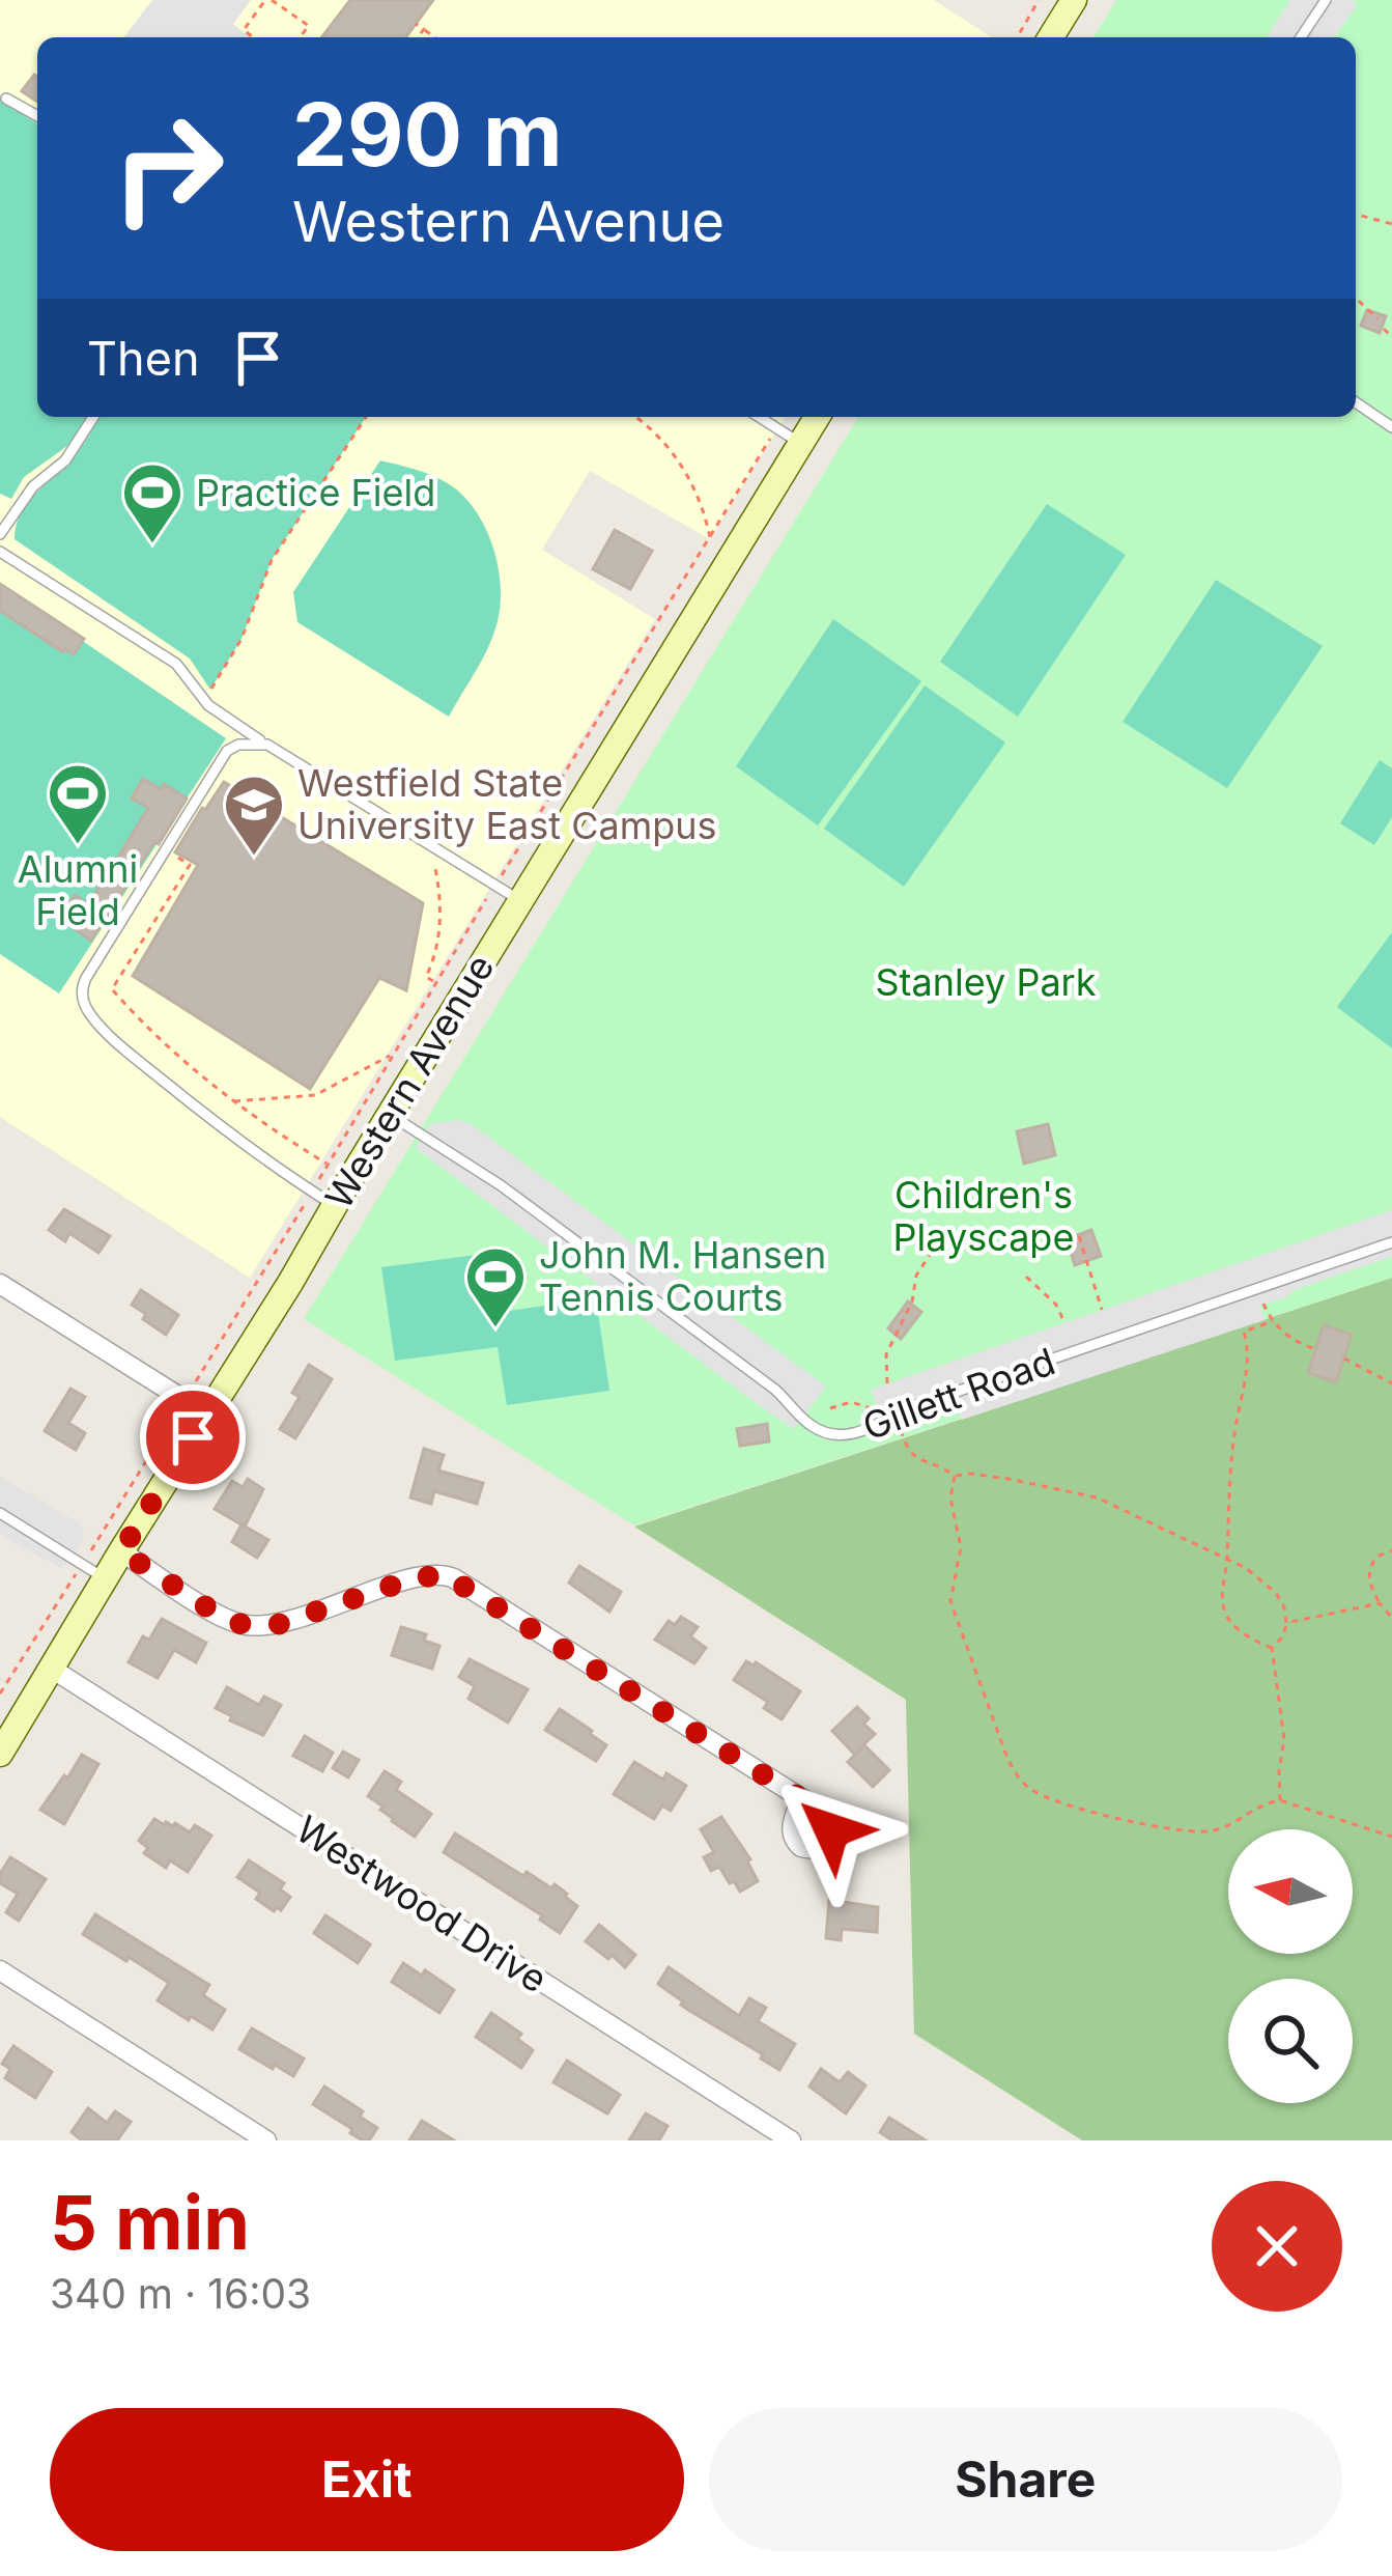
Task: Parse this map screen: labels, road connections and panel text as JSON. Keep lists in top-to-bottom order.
{
  "streets": {
    "main road": ["Western Avenue"],
    "street": ["Westwood Drive"],
    "lane": ["Gillett Road"]
  },
  "crossings": [
    ["Western Avenue", "Gillett Road"],
    ["Western Avenue", "Westwood Drive"]
  ],
  "parks": ["Stanley Park", "Children's Playscape"],
  "places": {
    "sports": ["Practice Field", "Alumni Field", "John M. Hansen Tennis Courts"],
    "school or university": ["Westfield State University East Campus"]
  },
  "north": "left",
  "page": {
    "turn": ["290 m", "Western Avenue"],
    "then": "Then",
    "heading": ["5 min", "340 m · 16:03"],
    "buttons": ["Exit", "Share"]
  }
}
